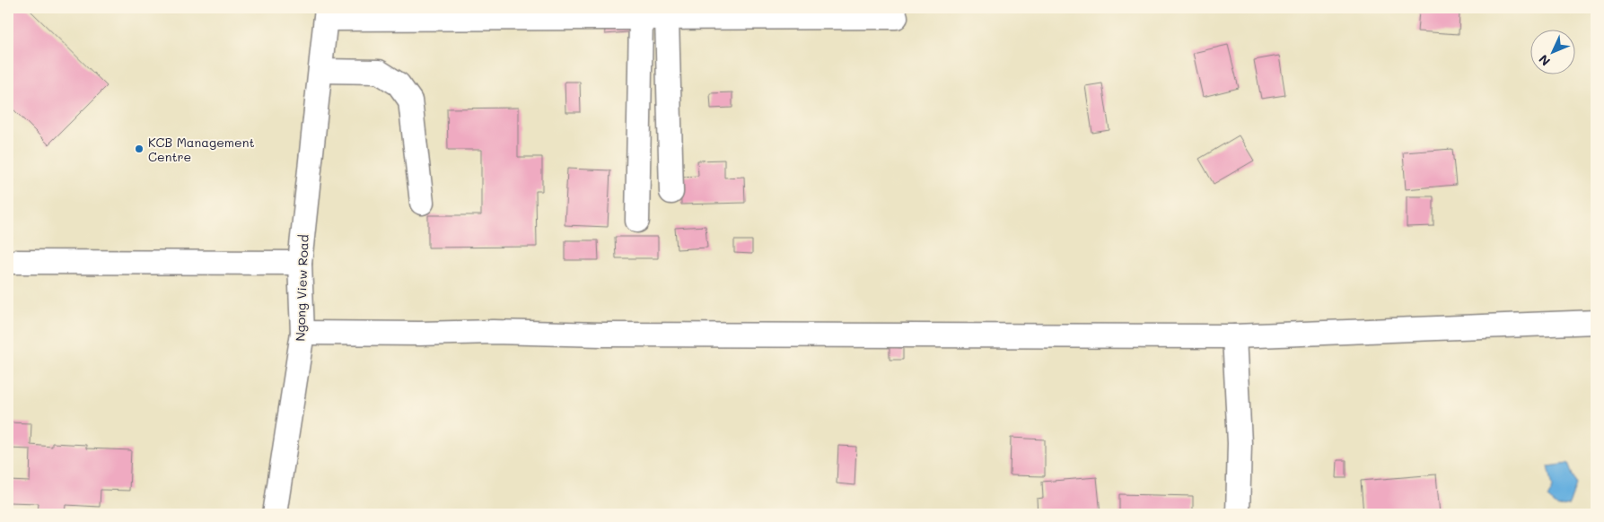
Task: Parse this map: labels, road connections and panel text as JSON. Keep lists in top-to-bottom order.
{
  "streets": {
    "street": ["Ngong View Road"]
  },
  "places": ["KCB Management Centre"],
  "north": "bottom left"
}
